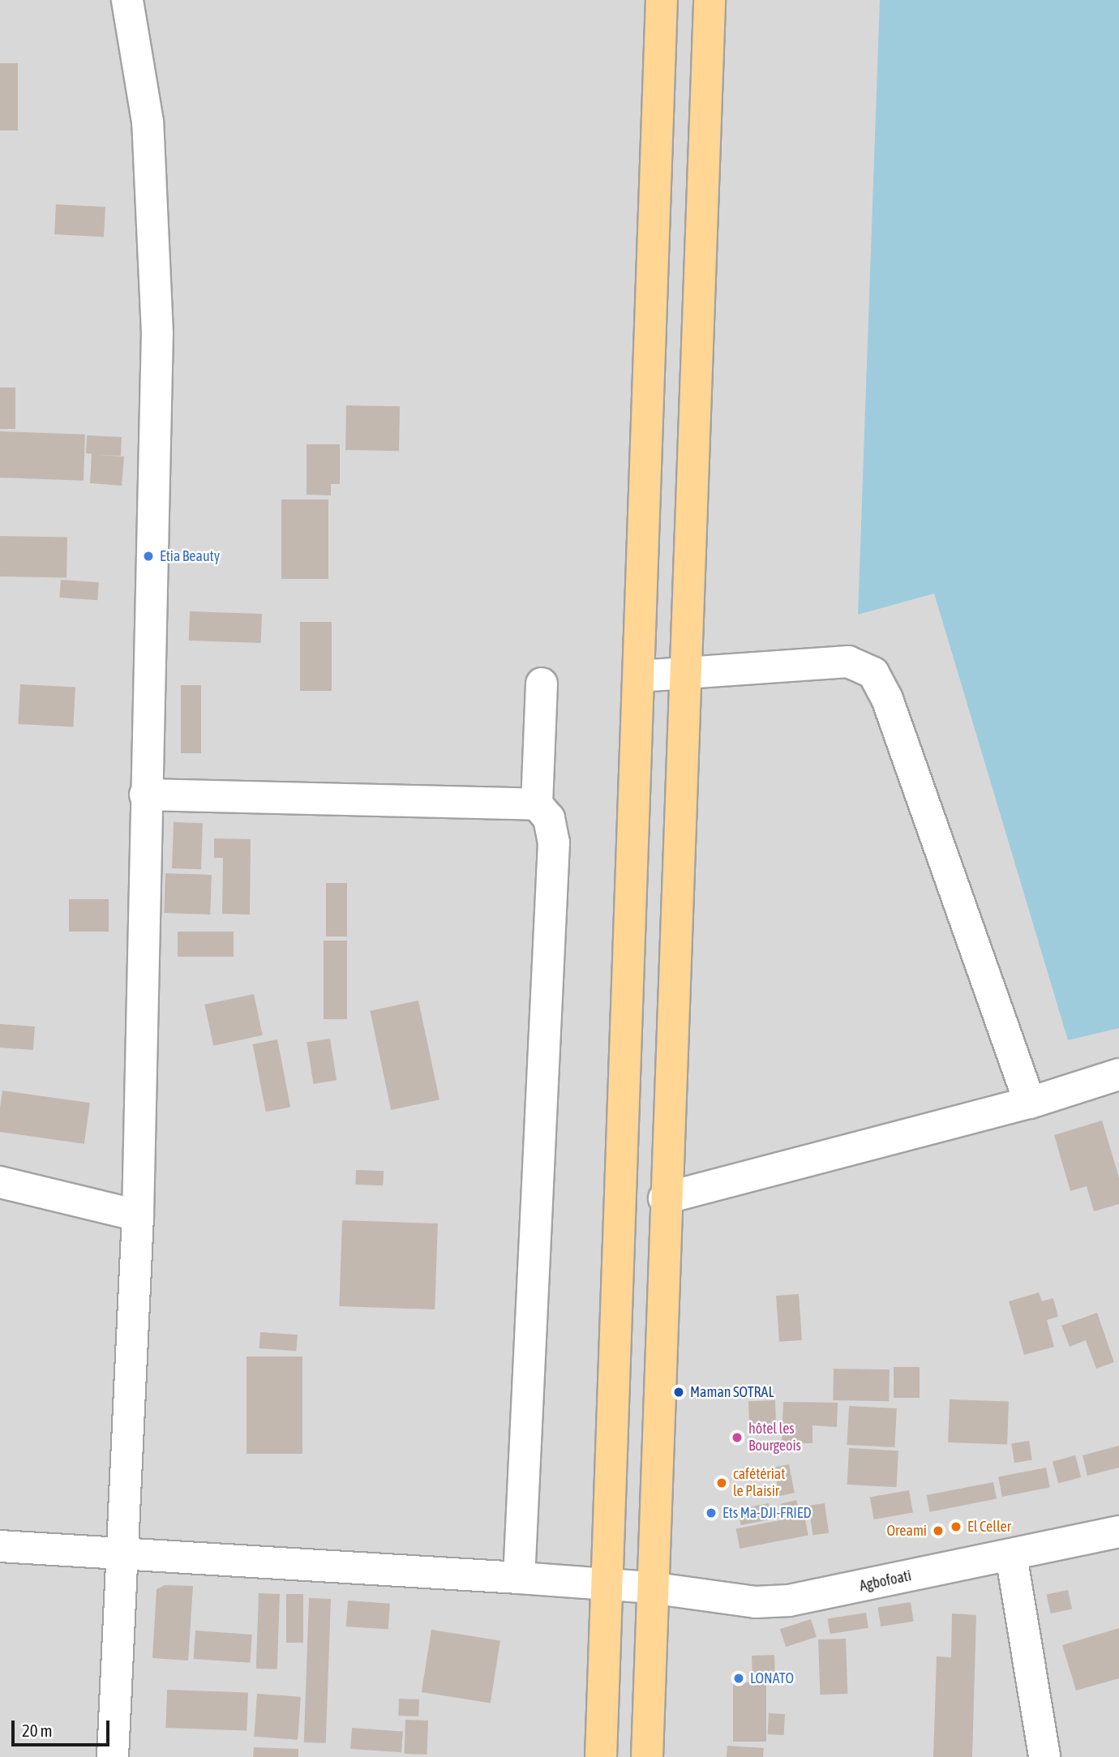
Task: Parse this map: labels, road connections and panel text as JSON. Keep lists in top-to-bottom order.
{
  "streets": {
    "street": ["Agbofoati"]
  },
  "places": [
    "Etia Beauty",
    "Maman SOTRAL",
    "hôtel les Bourgeois",
    "cafétériat le Plaisir",
    "Ets Ma-DJI-FRIED",
    "El Celler",
    "Oreami",
    "LONATO"
  ],
  "scale_bar": "20 m"
}
